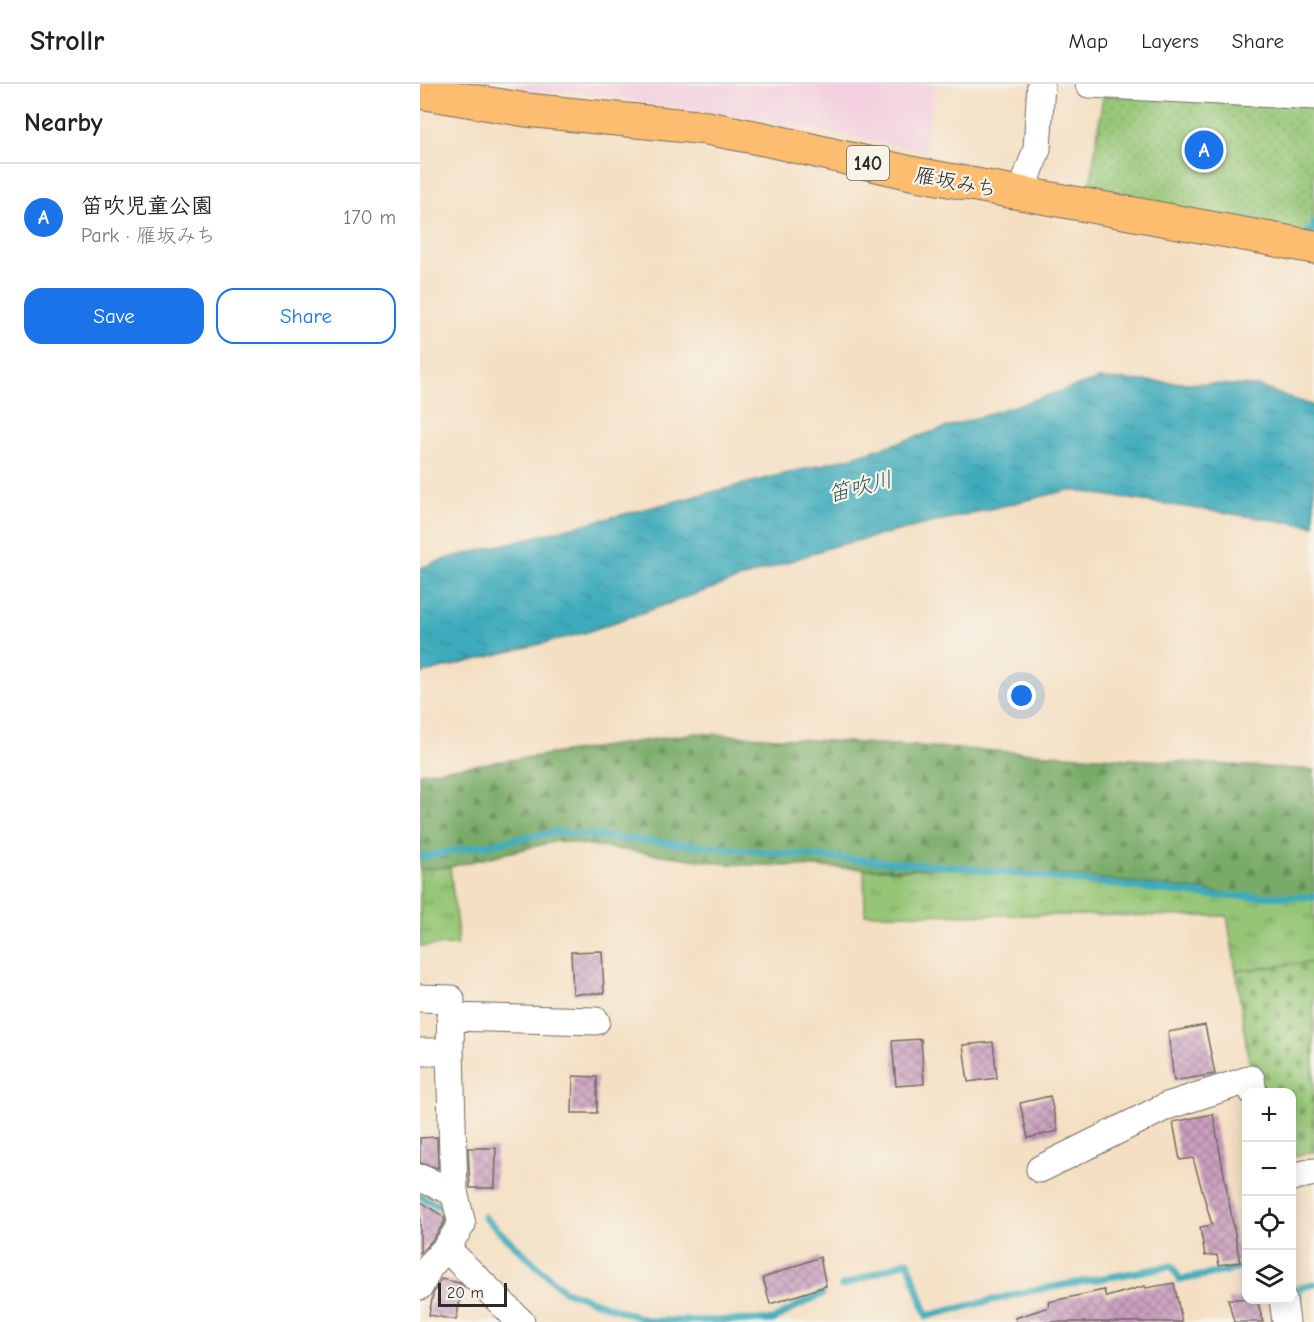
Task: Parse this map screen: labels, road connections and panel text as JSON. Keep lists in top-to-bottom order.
{
  "streets": {
    "highway": ["140", "雁坂みち"]
  },
  "water": ["笛吹川"],
  "scale_bar": "20 m",
  "page": {
    "header": "Strollr",
    "nav": ["Map", "Layers", "Share"],
    "heading": "Nearby",
    "pins": "A",
    "list": [
      {
        "mark": "A",
        "name": "笛吹児童公園",
        "note": "Park · 雁坂みち",
        "value": "170 m"
      }
    ],
    "buttons": ["Save", "Share"],
    "map_buttons": ["+", "−"],
    "scale": "20 m"
  }
}
